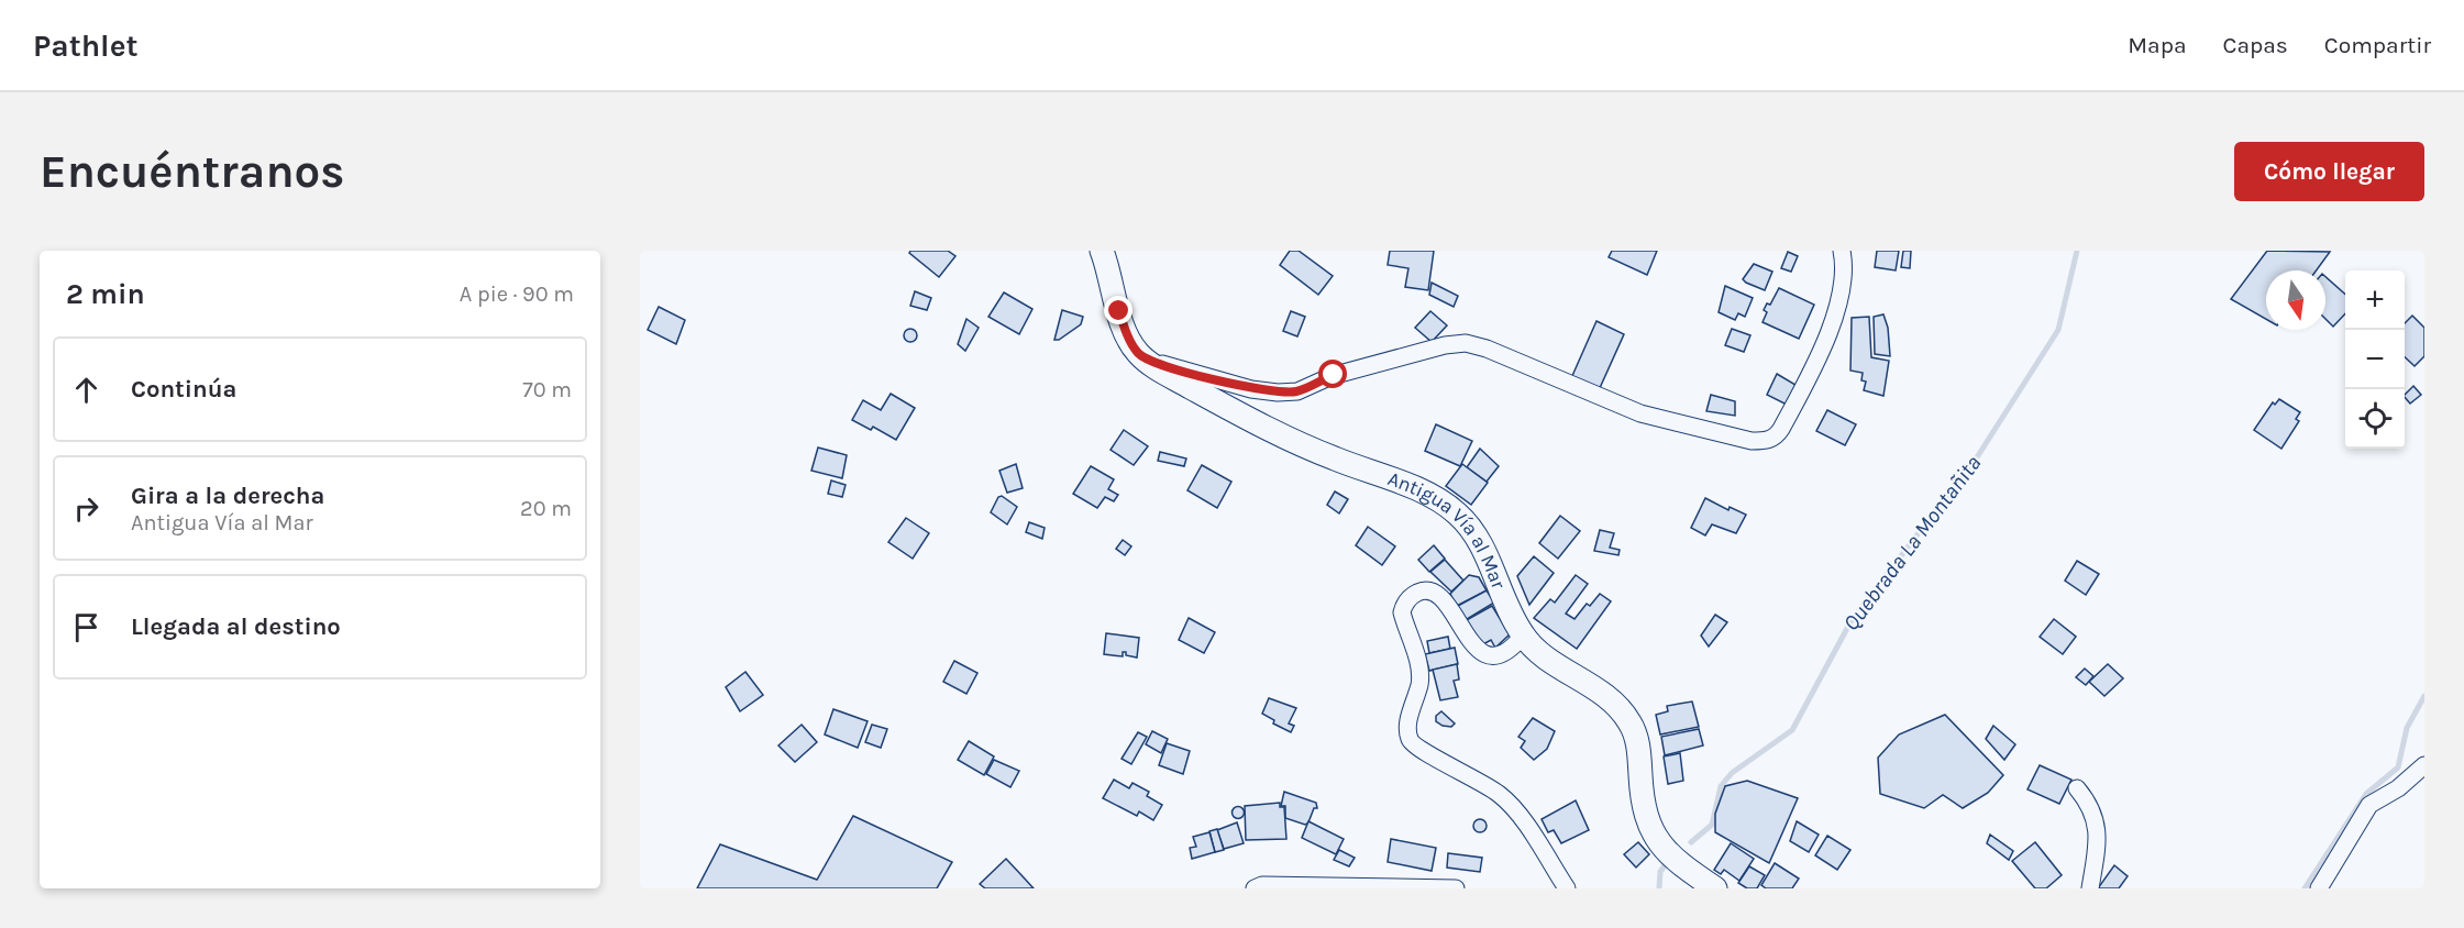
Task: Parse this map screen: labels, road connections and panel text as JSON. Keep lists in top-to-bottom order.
{
  "streets": {
    "main road": ["Antigua Vía al Mar"]
  },
  "water": ["Quebrada La Montañita"],
  "north": "bottom",
  "page": {
    "header": "Pathlet",
    "nav": ["Mapa", "Capas", "Compartir"],
    "buttons": "Cómo llegar",
    "title": "Encuéntranos",
    "heading": ["2 min", "A pie · 90 m"],
    "map_buttons": ["+", "−"],
    "list": [
      ["Continúa", "70 m"],
      ["Gira a la derecha", "Antigua Vía al Mar", "20 m"],
      "Llegada al destino"
    ]
  }
}
